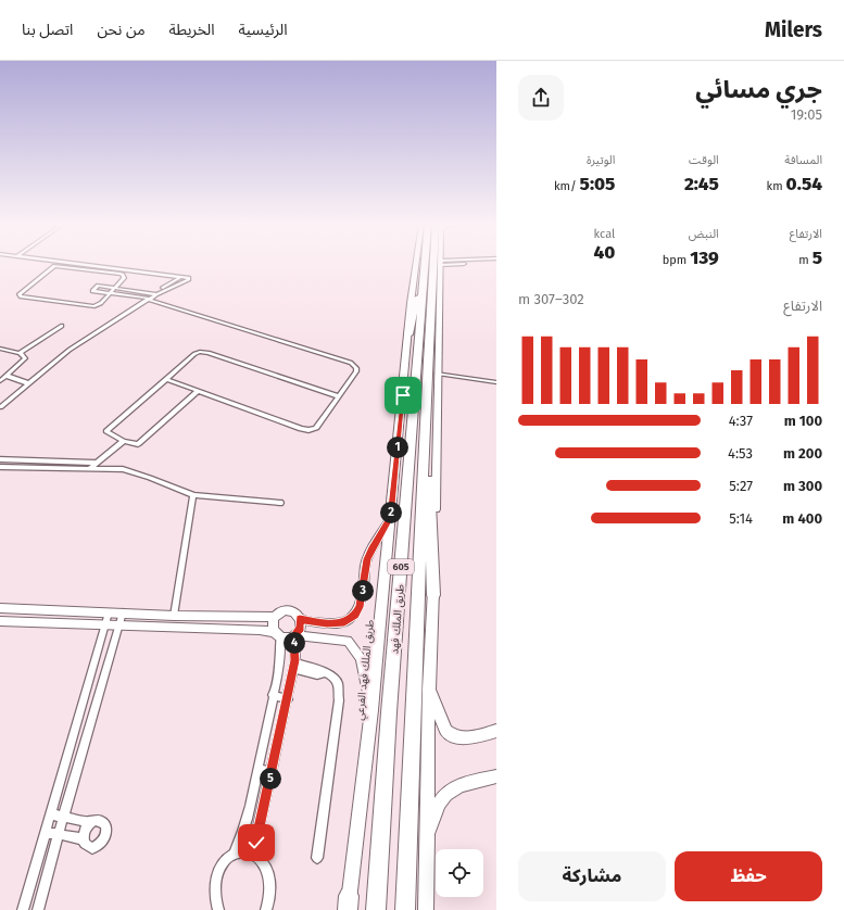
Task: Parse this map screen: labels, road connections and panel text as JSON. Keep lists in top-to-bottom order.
{
  "streets": {
    "highway": ["605", "طريق الملك فهد"],
    "main road": ["طريق الملك فهد الفرعي"]
  },
  "page": {
    "header": "Milers",
    "nav": [
      "الرئيسية",
      "الخريطة",
      "من نحن",
      "اتصل بنا"
    ],
    "heading": ["جري مسائي", "19:05"],
    "stats": [
      ["المسافة", "0.54 km"],
      ["الوقت", "2:45"],
      ["الوتيرة", "5:05 /km"],
      ["الارتفاع", "5 m"],
      ["النبض", "139 bpm"],
      ["kcal", "40"]
    ],
    "chart": ["الارتفاع", "302–307 m"],
    "list": [
      {
        "name": "100 m",
        "note": "4:37"
      },
      {
        "name": "200 m",
        "note": "4:53"
      },
      {
        "name": "300 m",
        "note": "5:27"
      },
      {
        "name": "400 m",
        "note": "5:14"
      }
    ],
    "pins": [
      "1",
      "2",
      "3",
      "4",
      "5"
    ],
    "buttons": ["حفظ", "مشاركة"]
  }
}
